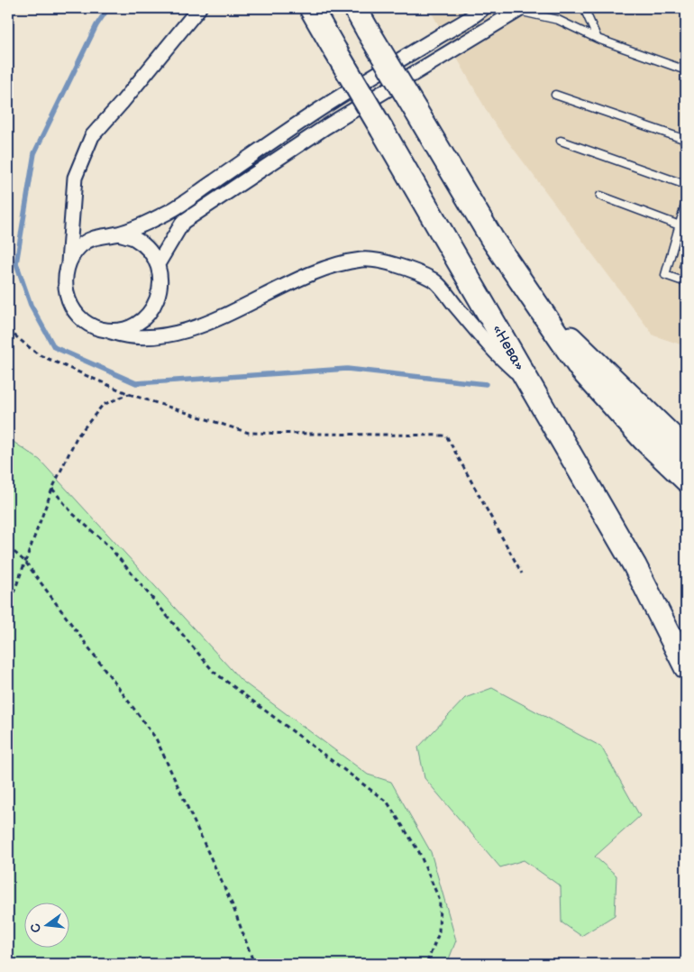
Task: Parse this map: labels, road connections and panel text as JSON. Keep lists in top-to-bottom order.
{
  "streets": {
    "main road": ["«Нева»"]
  },
  "north": "left"
}
